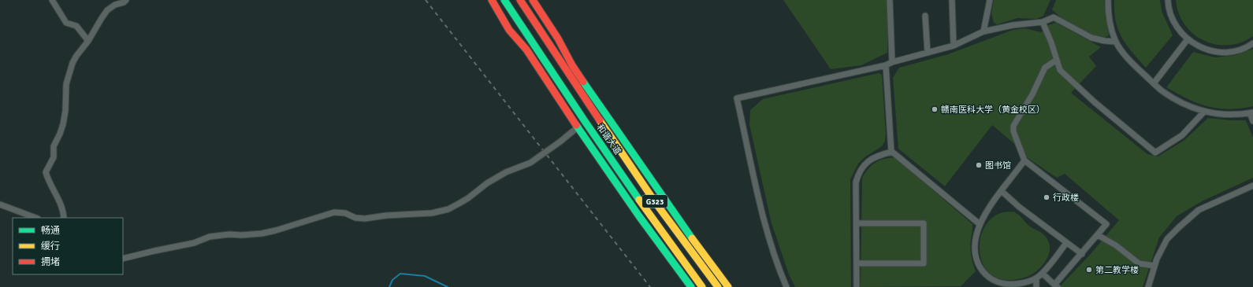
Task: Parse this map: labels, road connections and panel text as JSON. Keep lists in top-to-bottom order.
{
  "streets": {
    "main road": ["和谐大道", "G323"]
  },
  "places": [
    "赣南医科大学（黄金校区）",
    "图书馆",
    "行政楼",
    "第二教学楼"
  ],
  "legend": ["畅通", "缓行", "拥堵"]
}
